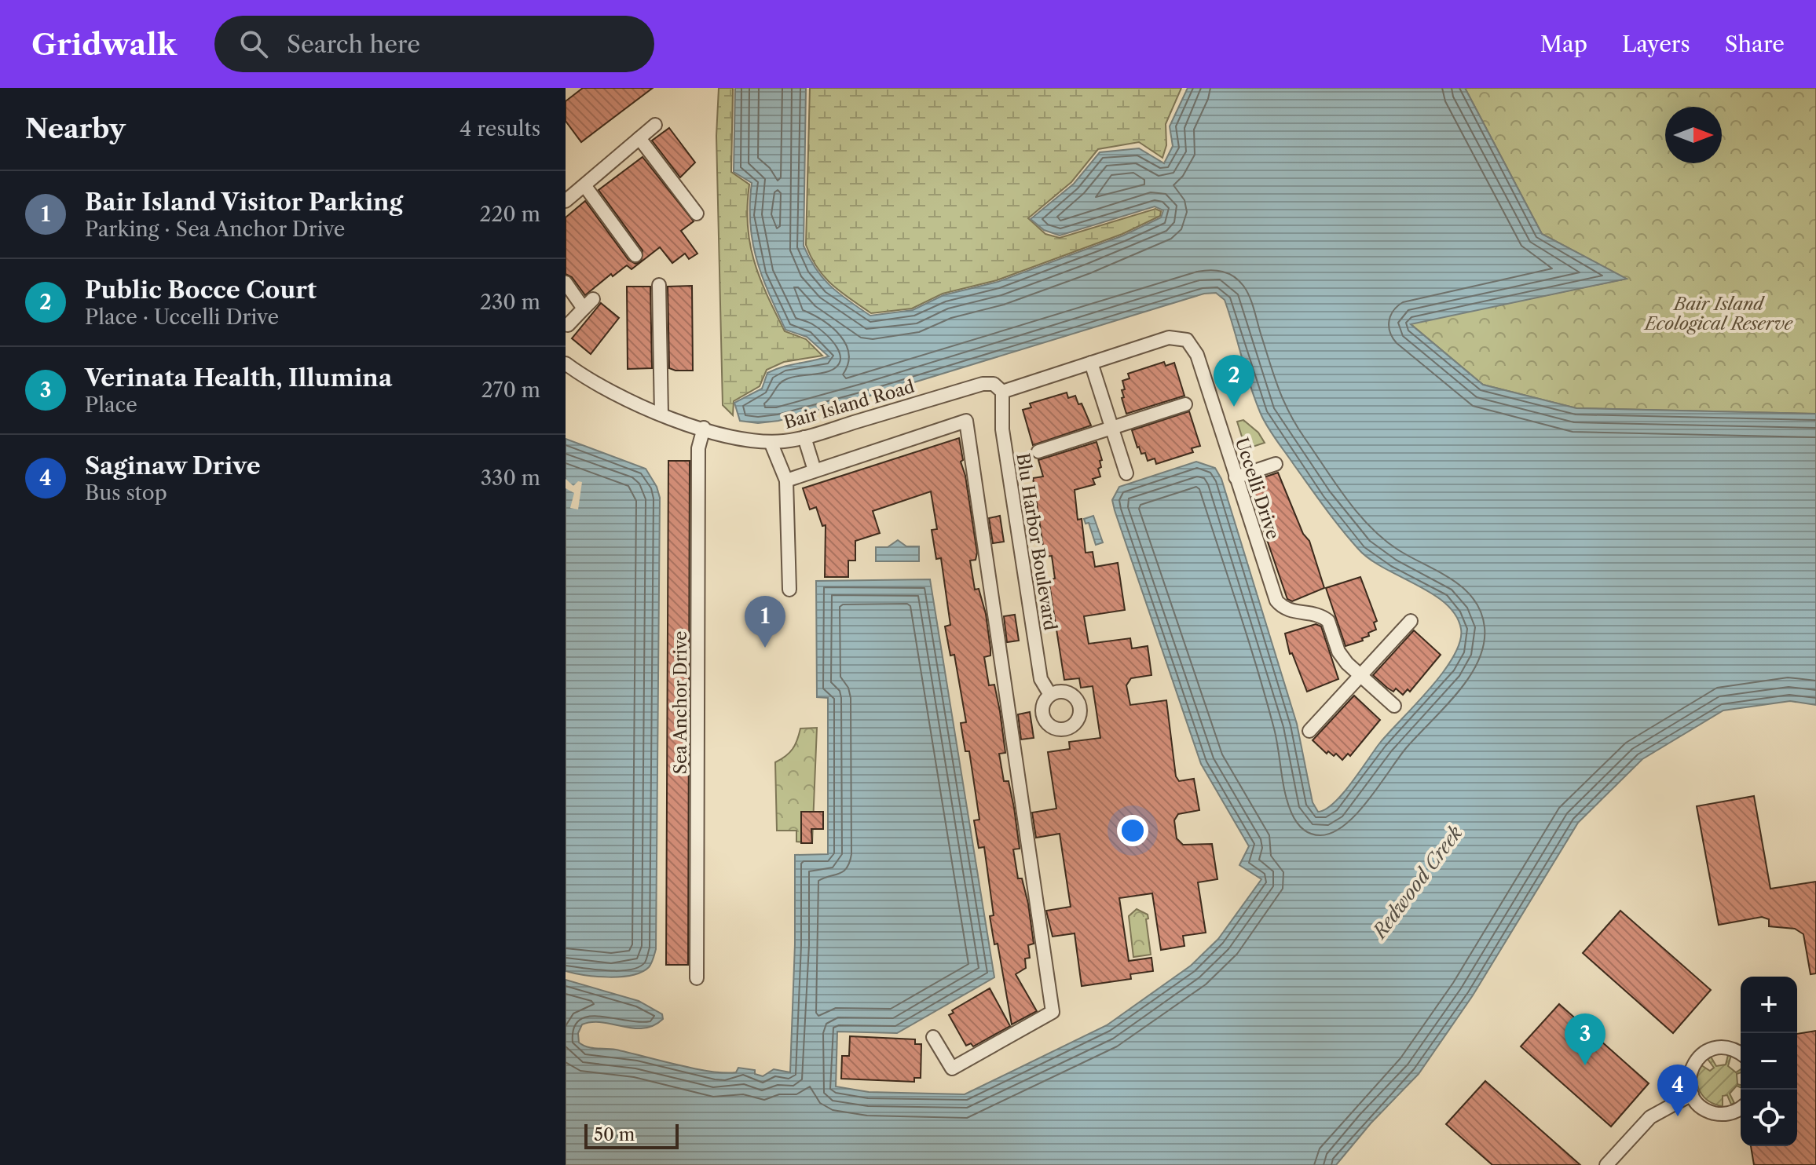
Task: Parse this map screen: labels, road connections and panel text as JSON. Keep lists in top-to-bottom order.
{
  "streets": {
    "street": [
      "Bair Island Road",
      "Uccelli Drive",
      "Blu Harbor Boulevard",
      "Sea Anchor Drive"
    ]
  },
  "crossings": [
    ["Bair Island Road", "Uccelli Drive"],
    ["Bair Island Road", "Blu Harbor Boulevard"],
    ["Bair Island Road", "Sea Anchor Drive"],
    ["Uccelli Drive", "Blu Harbor Boulevard"]
  ],
  "water": ["Redwood Creek"],
  "parks": ["Bair Island Ecological Reserve"],
  "scale_bar": "50 m",
  "north": "right",
  "page": {
    "header": "Gridwalk",
    "search": "Search here",
    "nav": ["Map", "Layers", "Share"],
    "heading": ["Nearby", "4 results"],
    "list": [
      {
        "mark": "1",
        "name": "Bair Island Visitor Parking",
        "note": "Parking · Sea Anchor Drive",
        "value": "220 m"
      },
      {
        "mark": "2",
        "name": "Public Bocce Court",
        "note": "Place · Uccelli Drive",
        "value": "230 m"
      },
      {
        "mark": "3",
        "name": "Verinata Health, Illumina",
        "note": "Place",
        "value": "270 m"
      },
      {
        "mark": "4",
        "name": "Saginaw Drive",
        "note": "Bus stop",
        "value": "330 m"
      }
    ],
    "pins": [
      "2",
      "1",
      "3",
      "4"
    ],
    "map_buttons": ["+", "−"],
    "scale": "50 m"
  }
}
